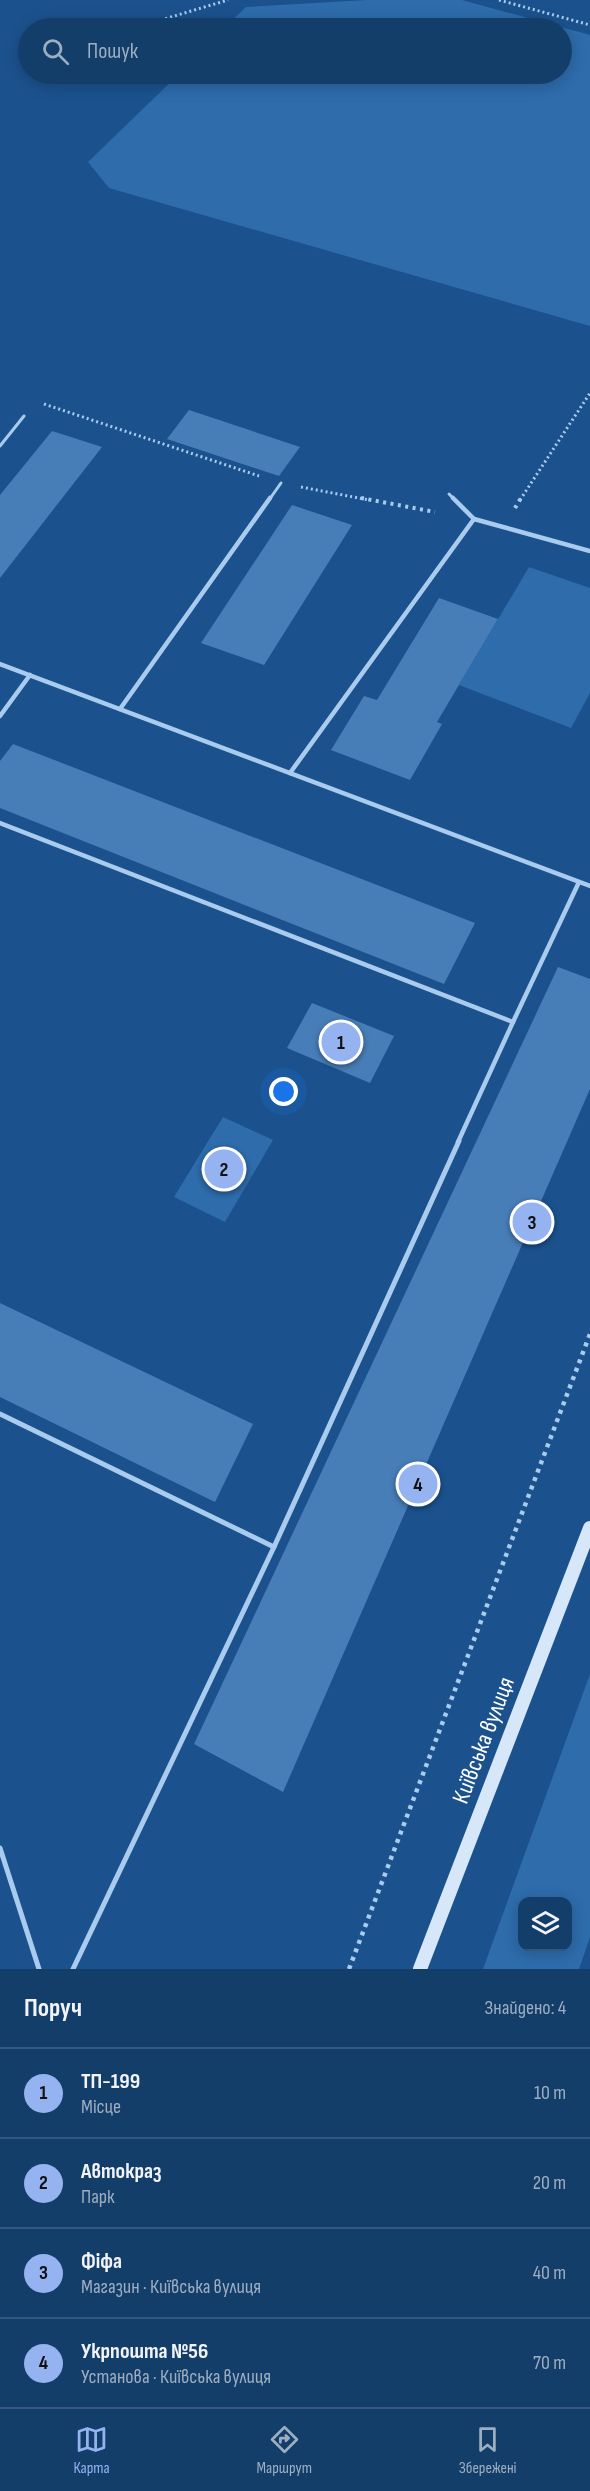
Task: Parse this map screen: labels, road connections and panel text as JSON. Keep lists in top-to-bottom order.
{
  "streets": {
    "main road": ["Київська вулиця"]
  },
  "page": {
    "search": "Пошук",
    "pins": [
      "1",
      "2",
      "3",
      "4"
    ],
    "heading": ["Поруч", "Знайдено: 4"],
    "list": [
      {
        "mark": "1",
        "name": "ТП-199",
        "note": "Місце",
        "value": "10 m"
      },
      {
        "mark": "2",
        "name": "Автокраз",
        "note": "Парк",
        "value": "20 m"
      },
      {
        "mark": "3",
        "name": "Фiфа",
        "note": "Магазин · Київська вулиця",
        "value": "40 m"
      },
      {
        "mark": "4",
        "name": "Укрпошта №56",
        "note": "Установа · Київська вулиця",
        "value": "70 m"
      }
    ],
    "nav": ["Карта", "Маршрут", "Збережені"]
  }
}
